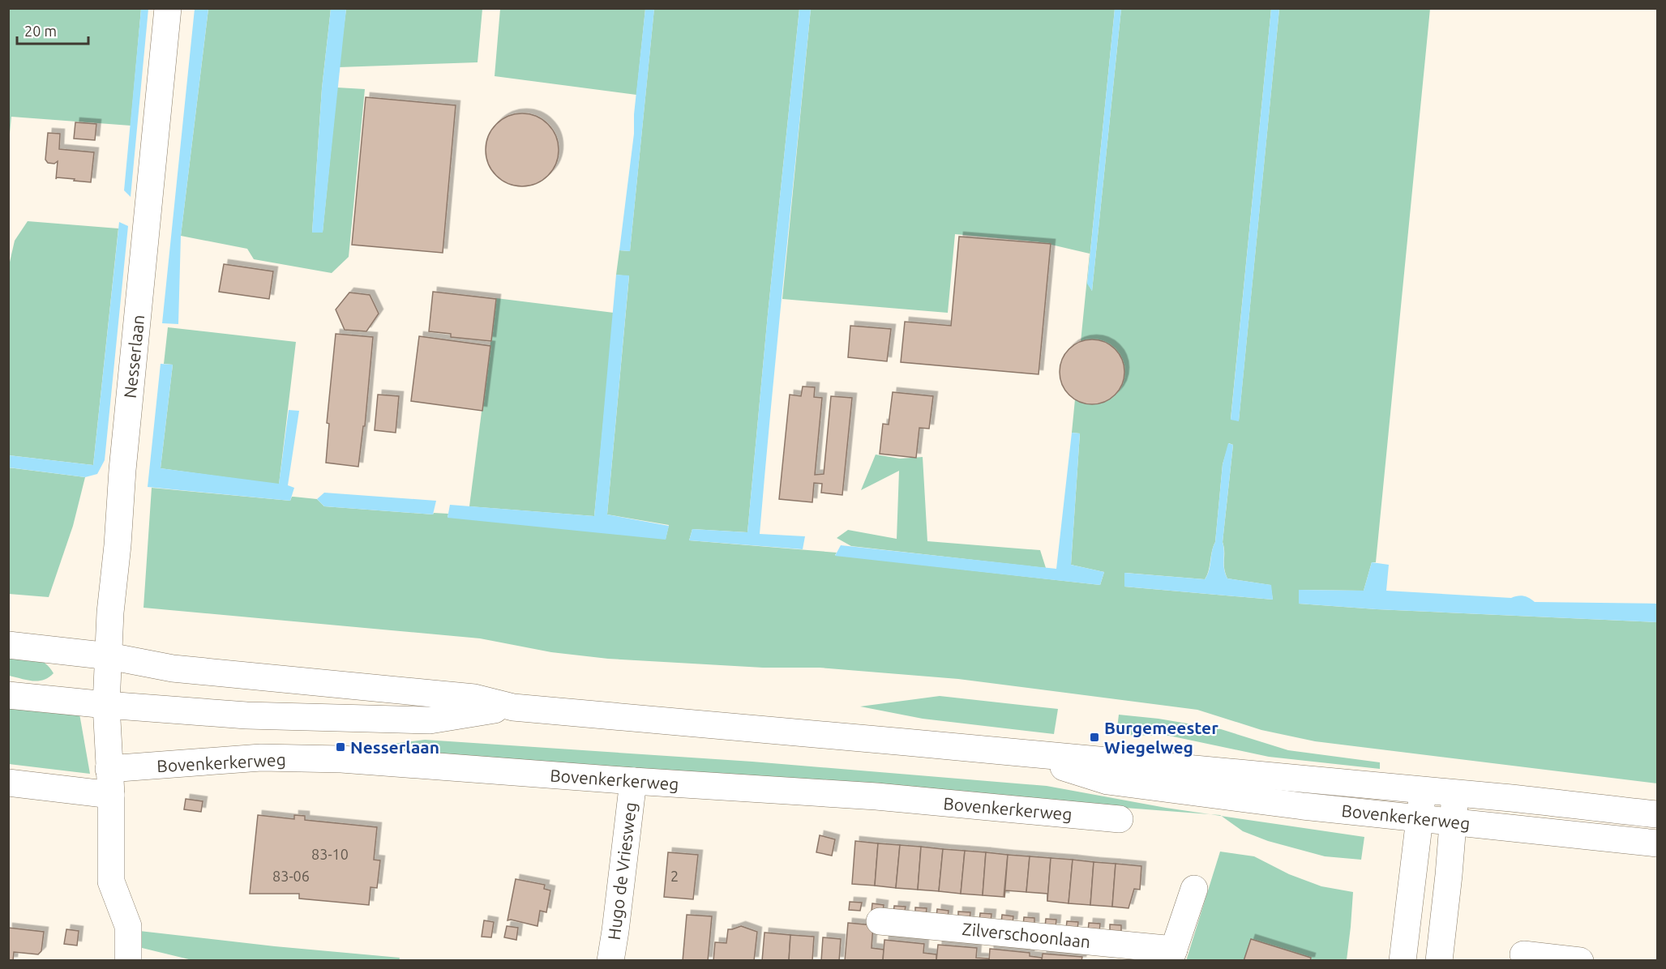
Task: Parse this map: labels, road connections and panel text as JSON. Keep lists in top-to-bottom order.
{
  "streets": {
    "street": [
      "Nesserlaan",
      "Bovenkerkerweg",
      "Hugo de Vriesweg",
      "Zilverschoonlaan"
    ]
  },
  "crossings": [
    ["Nesserlaan", "Bovenkerkerweg"],
    ["Bovenkerkerweg", "Hugo de Vriesweg"]
  ],
  "places": {
    "transit": ["Burgemeester Wiegelweg", "Nesserlaan"]
  },
  "house_numbers": ["83-10", "83-06", "2"],
  "scale_bar": "20 m"
}
